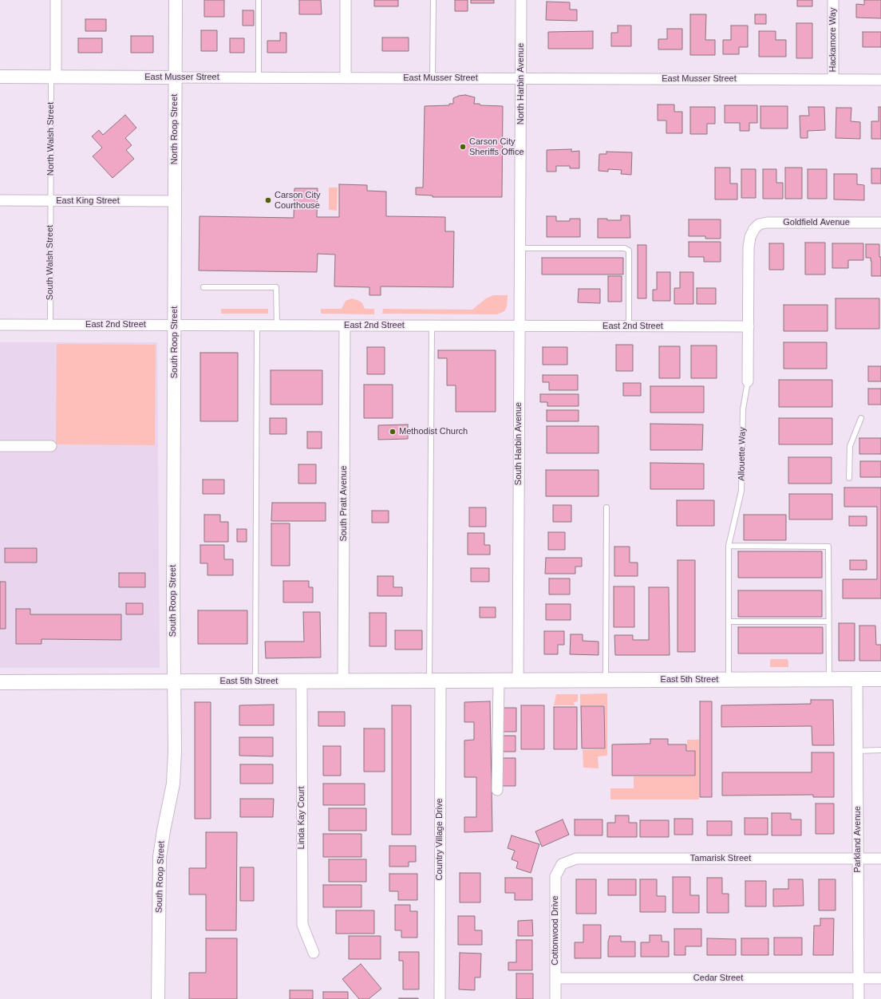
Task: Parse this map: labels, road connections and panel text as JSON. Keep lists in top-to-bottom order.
{
  "streets": {
    "main road": ["East 5th Street"],
    "street": [
      "Hackamore Way",
      "East Musser Street",
      "North Harbin Avenue",
      "North Roop Street",
      "North Walsh Street",
      "East King Street",
      "Goldfield Avenue",
      "East 2nd Street",
      "South Roop Street",
      "South Harbin Avenue",
      "Allouette Way",
      "South Pratt Avenue",
      "Linda Kay Court",
      "Country Village Drive",
      "Parkland Avenue",
      "Tamarisk Street",
      "Cottonwood Drive",
      "Cedar Street"
    ],
    "lane": ["South Walsh Street"]
  },
  "crossings": [
    ["Hackamore Way", "East Musser Street"],
    ["East Musser Street", "North Harbin Avenue"],
    ["East Musser Street", "North Roop Street"],
    ["East Musser Street", "North Walsh Street"],
    ["North Harbin Avenue", "South Harbin Avenue"],
    ["North Roop Street", "East King Street"],
    ["North Roop Street", "South Roop Street"],
    ["North Walsh Street", "East King Street"],
    ["North Walsh Street", "South Walsh Street"],
    ["East King Street", "South Walsh Street"],
    ["East King Street", "South Roop Street"],
    ["Goldfield Avenue", "Allouette Way"],
    ["South Walsh Street", "East 2nd Street"],
    ["East 2nd Street", "South Roop Street"],
    ["East 2nd Street", "South Harbin Avenue"],
    ["East 2nd Street", "Allouette Way"],
    ["East 2nd Street", "South Pratt Avenue"],
    ["South Roop Street", "East 5th Street"],
    ["South Harbin Avenue", "East 5th Street"],
    ["Allouette Way", "East 5th Street"],
    ["South Pratt Avenue", "East 5th Street"],
    ["East 5th Street", "Linda Kay Court"],
    ["East 5th Street", "Country Village Drive"],
    ["East 5th Street", "Parkland Avenue"],
    ["Parkland Avenue", "Tamarisk Street"],
    ["Parkland Avenue", "Cedar Street"],
    ["Tamarisk Street", "Cottonwood Drive"],
    ["Cottonwood Drive", "Cedar Street"]
  ],
  "places": ["Carson City Sheriffs Office", "Carson City Courthouse", "Methodist Church"]
}
